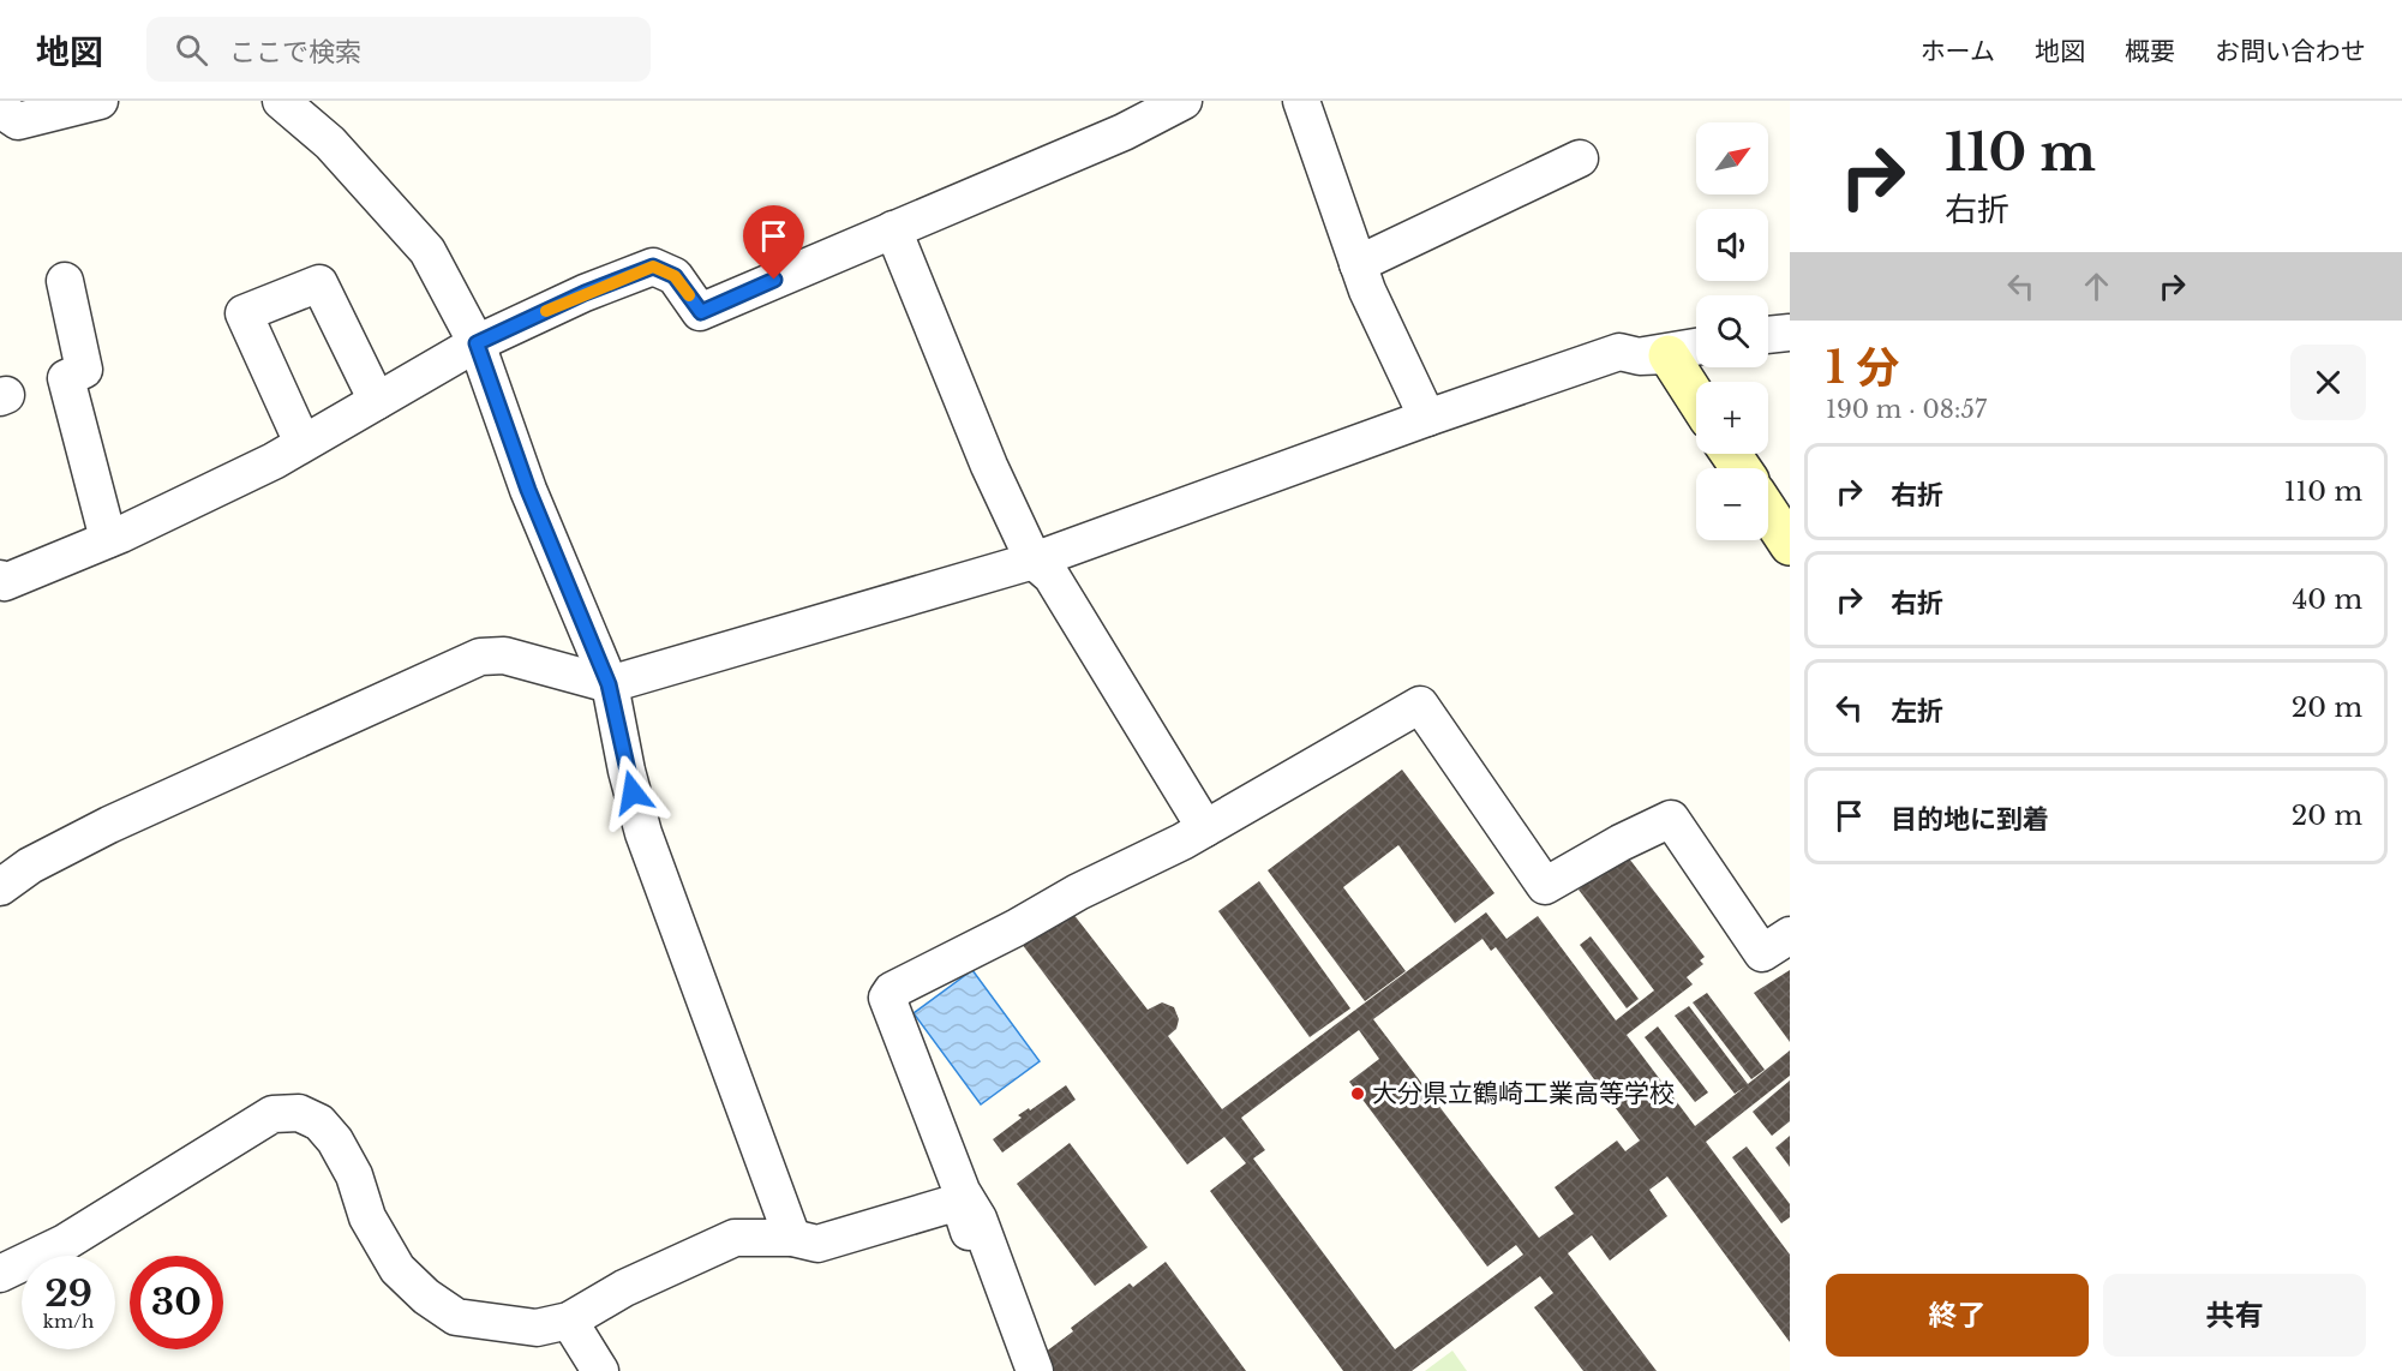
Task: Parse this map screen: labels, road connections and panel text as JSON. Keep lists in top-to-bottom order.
{
  "places": ["大分県立鶴崎工業高等学校"],
  "north": "top right",
  "page": {
    "header": "地図",
    "search": "ここで検索",
    "nav": [
      "ホーム",
      "地図",
      "概要",
      "お問い合わせ"
    ],
    "turn": ["110 m", "右折"],
    "map_buttons": ["+", "−"],
    "heading": ["1 分", "190 m · 08:57"],
    "list": [
      {
        "name": "右折",
        "value": "110 m"
      },
      {
        "name": "右折",
        "value": "40 m"
      },
      {
        "name": "左折",
        "value": "20 m"
      },
      {
        "name": "目的地に到着",
        "value": "20 m"
      }
    ],
    "speed": "29 km/h",
    "limit": "30",
    "buttons": ["終了", "共有"]
  }
}
